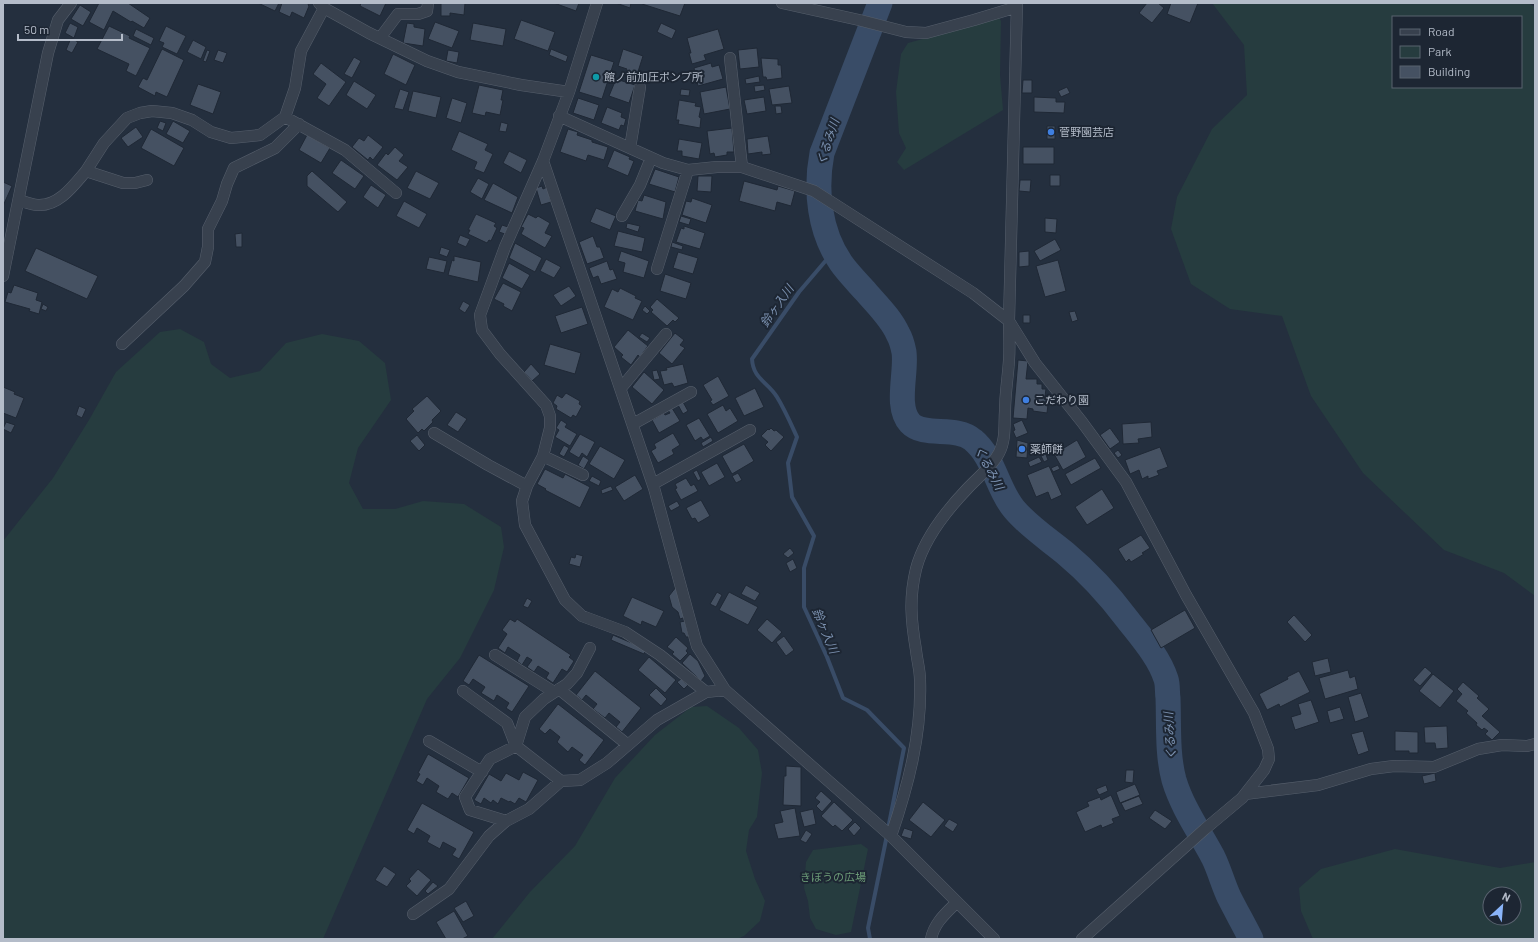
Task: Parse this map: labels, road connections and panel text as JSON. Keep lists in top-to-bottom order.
{
  "water": ["くるみ川", "鈴ヶ入川"],
  "parks": ["きぼうの広場"],
  "places": [
    "館ノ前加圧ポンプ所",
    "菅野園芸店",
    "こだわり園",
    "薬師餅"
  ],
  "legend": ["Road", "Park", "Building"],
  "scale_bar": "50 m",
  "north": "top right"
}
